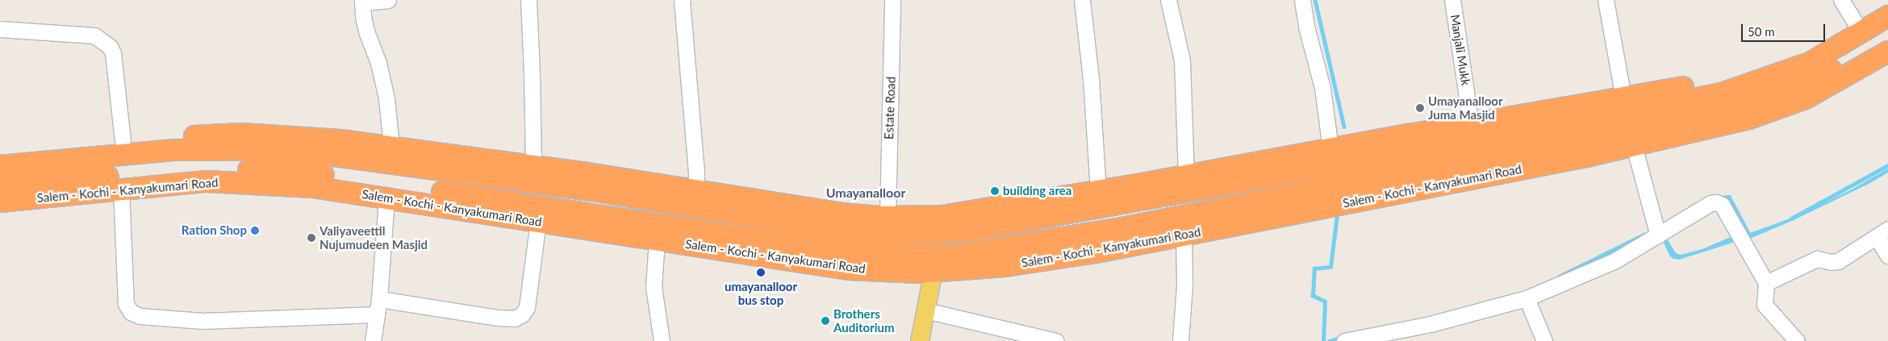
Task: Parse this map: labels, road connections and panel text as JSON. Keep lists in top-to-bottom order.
{
  "streets": {
    "highway": ["Salem - Kochi - Kanyakumari Road"],
    "street": ["Manjali Mukk", "Estate Road"]
  },
  "districts": ["Umayanalloor"],
  "places": [
    "Umayanalloor Juma Masjid",
    "building area",
    "Ration Shop",
    "Valiyaveettil Nujumudeen Masjid",
    "umayanalloor bus stop",
    "Brothers Auditorium"
  ],
  "scale_bar": "50 m"
}
